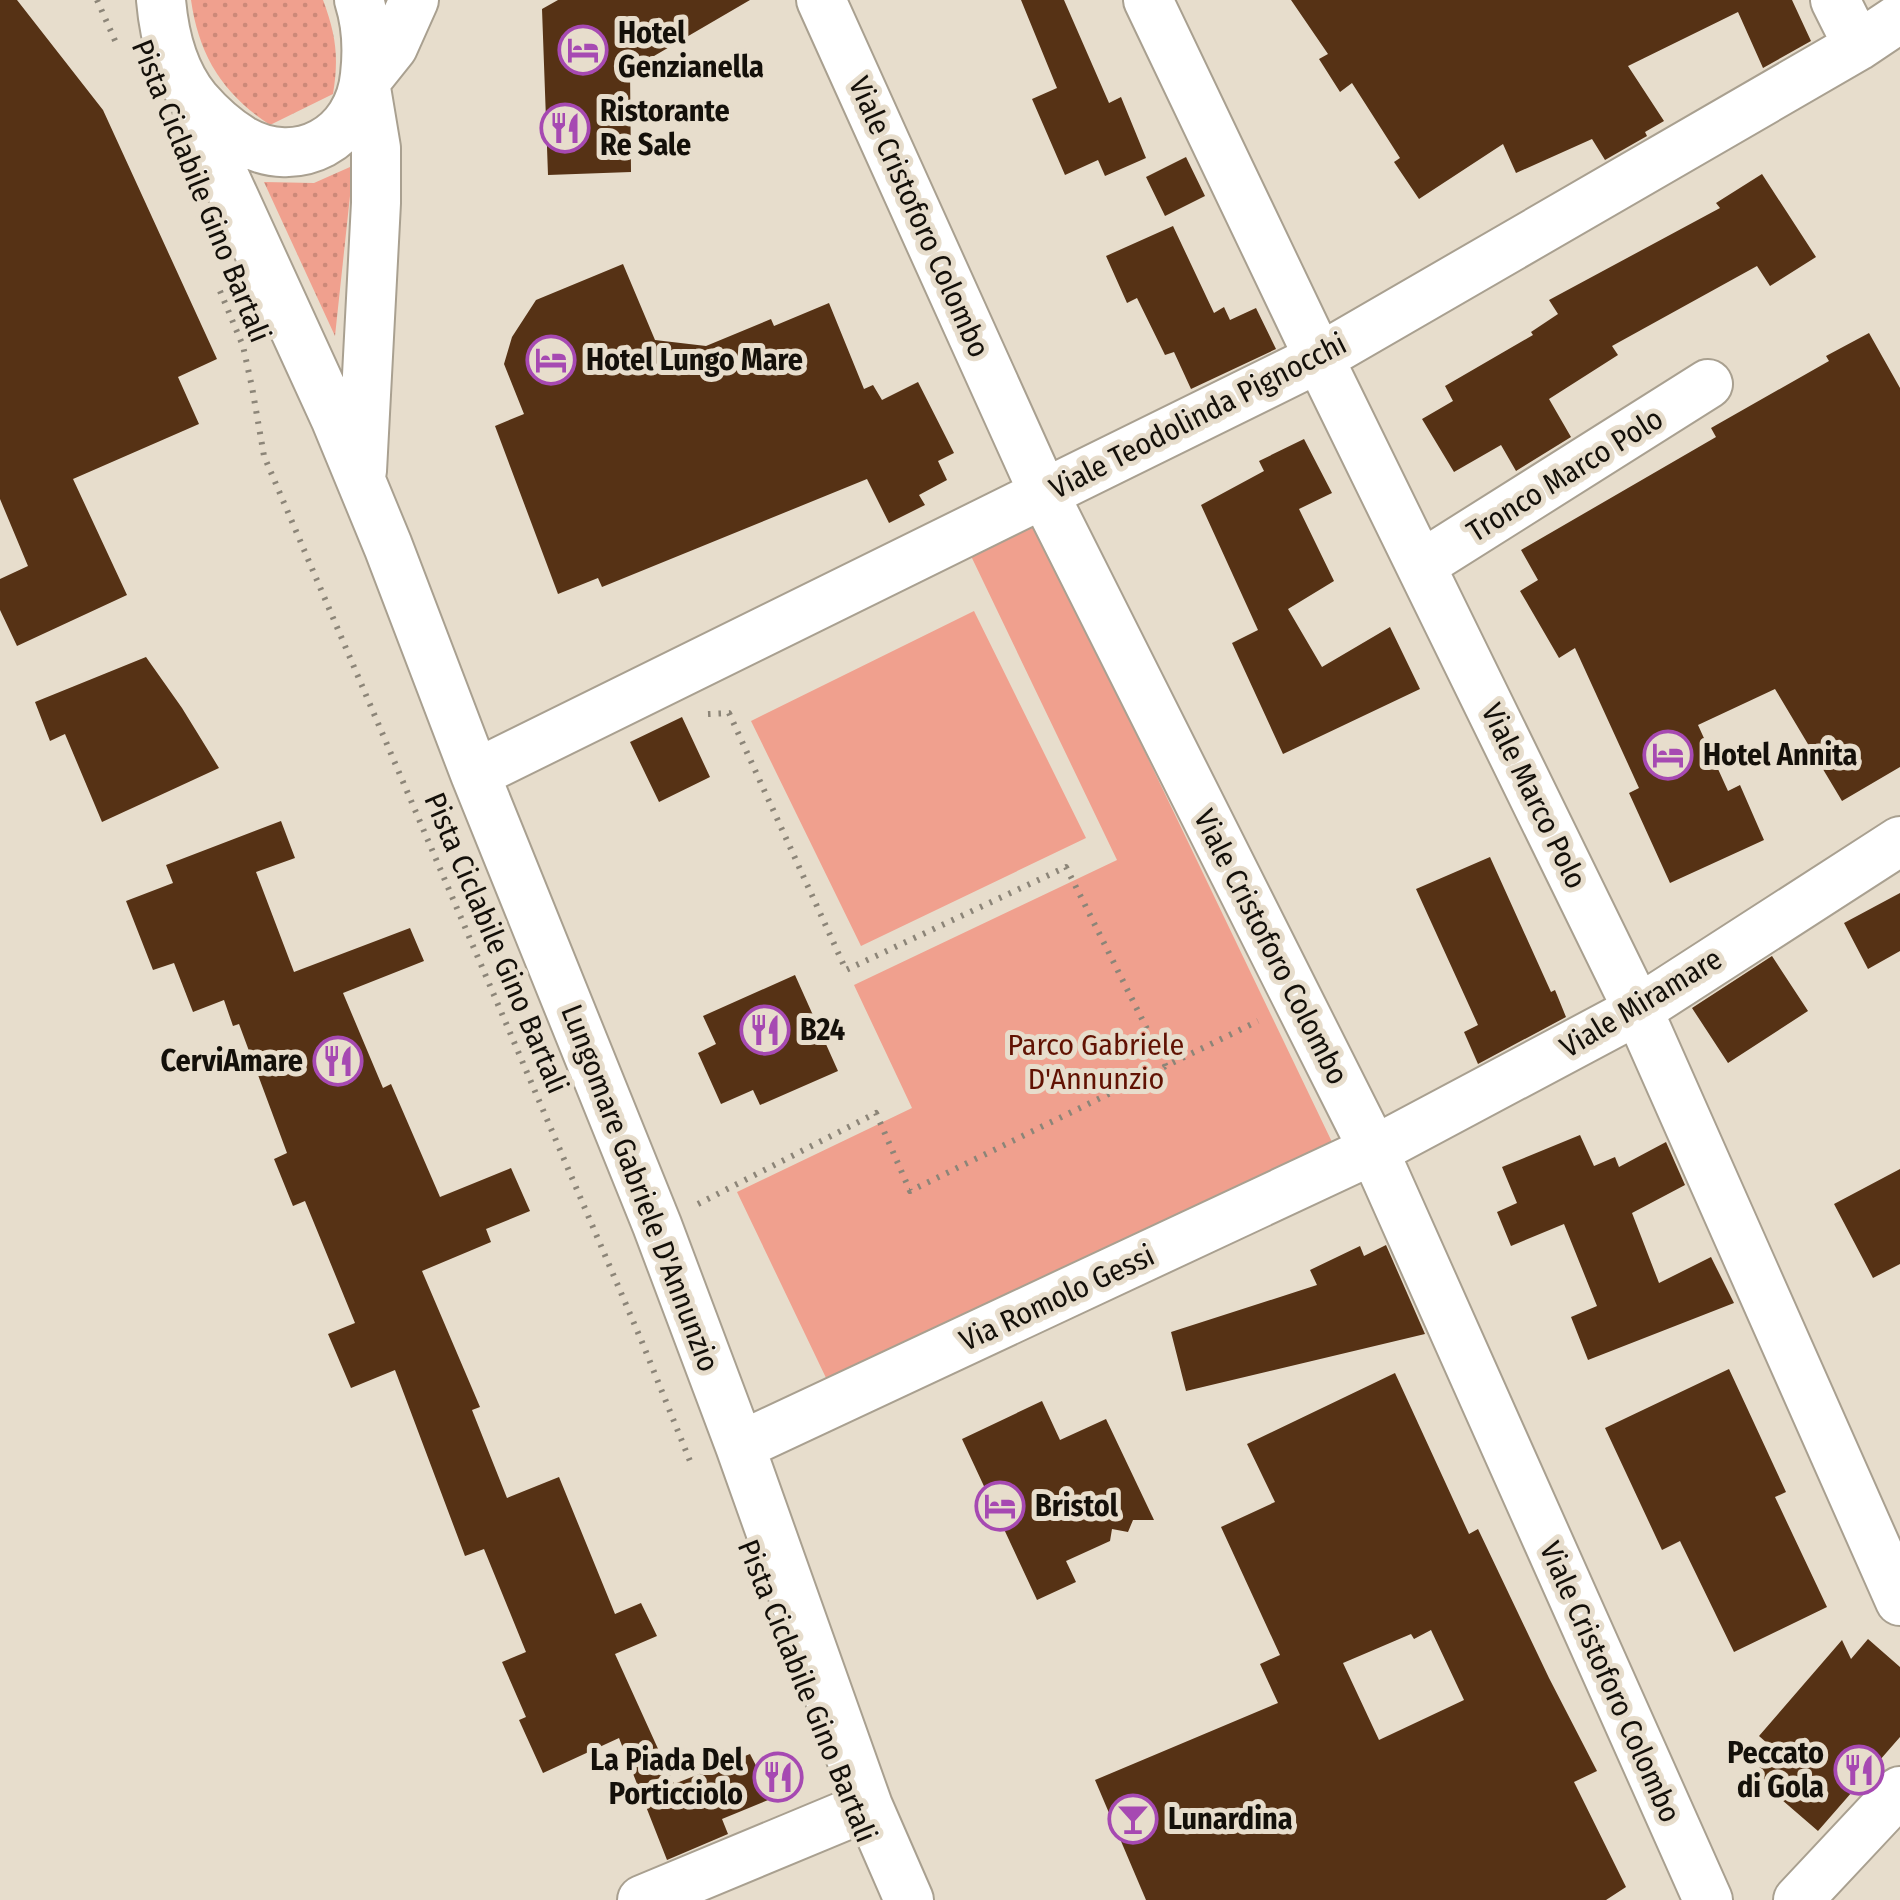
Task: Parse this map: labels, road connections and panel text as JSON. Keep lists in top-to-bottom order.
{
  "streets": {
    "street": [
      "Viale Cristoforo Colombo",
      "Viale Teodolinda Pignocchi",
      "Tronco Marco Polo",
      "Viale Marco Polo",
      "Viale Miramare",
      "Lungomare Gabriele D'Annunzio",
      "Via Romolo Gessi"
    ],
    "path": ["Pista Ciclabile Gino Bartali"]
  },
  "crossings": [
    ["Viale Cristoforo Colombo", "Viale Teodolinda Pignocchi"],
    ["Viale Cristoforo Colombo", "Viale Miramare"],
    ["Viale Cristoforo Colombo", "Via Romolo Gessi"],
    ["Viale Teodolinda Pignocchi", "Viale Marco Polo"],
    ["Viale Teodolinda Pignocchi", "Lungomare Gabriele D'Annunzio"],
    ["Tronco Marco Polo", "Viale Marco Polo"],
    ["Viale Marco Polo", "Viale Miramare"],
    ["Viale Miramare", "Via Romolo Gessi"],
    ["Lungomare Gabriele D'Annunzio", "Via Romolo Gessi"]
  ],
  "parks": ["Parco Gabriele D'Annunzio"],
  "places": {
    "hotel": [
      "Hotel Genzianella",
      "Hotel Lungo Mare",
      "Hotel Annita",
      "Bristol"
    ],
    "restaurant": [
      "Ristorante Re Sale",
      "B24",
      "CerviAmare",
      "Peccato di Gola",
      "La Piada Del Porticciolo"
    ],
    "bar": ["Lunardina"]
  }
}
